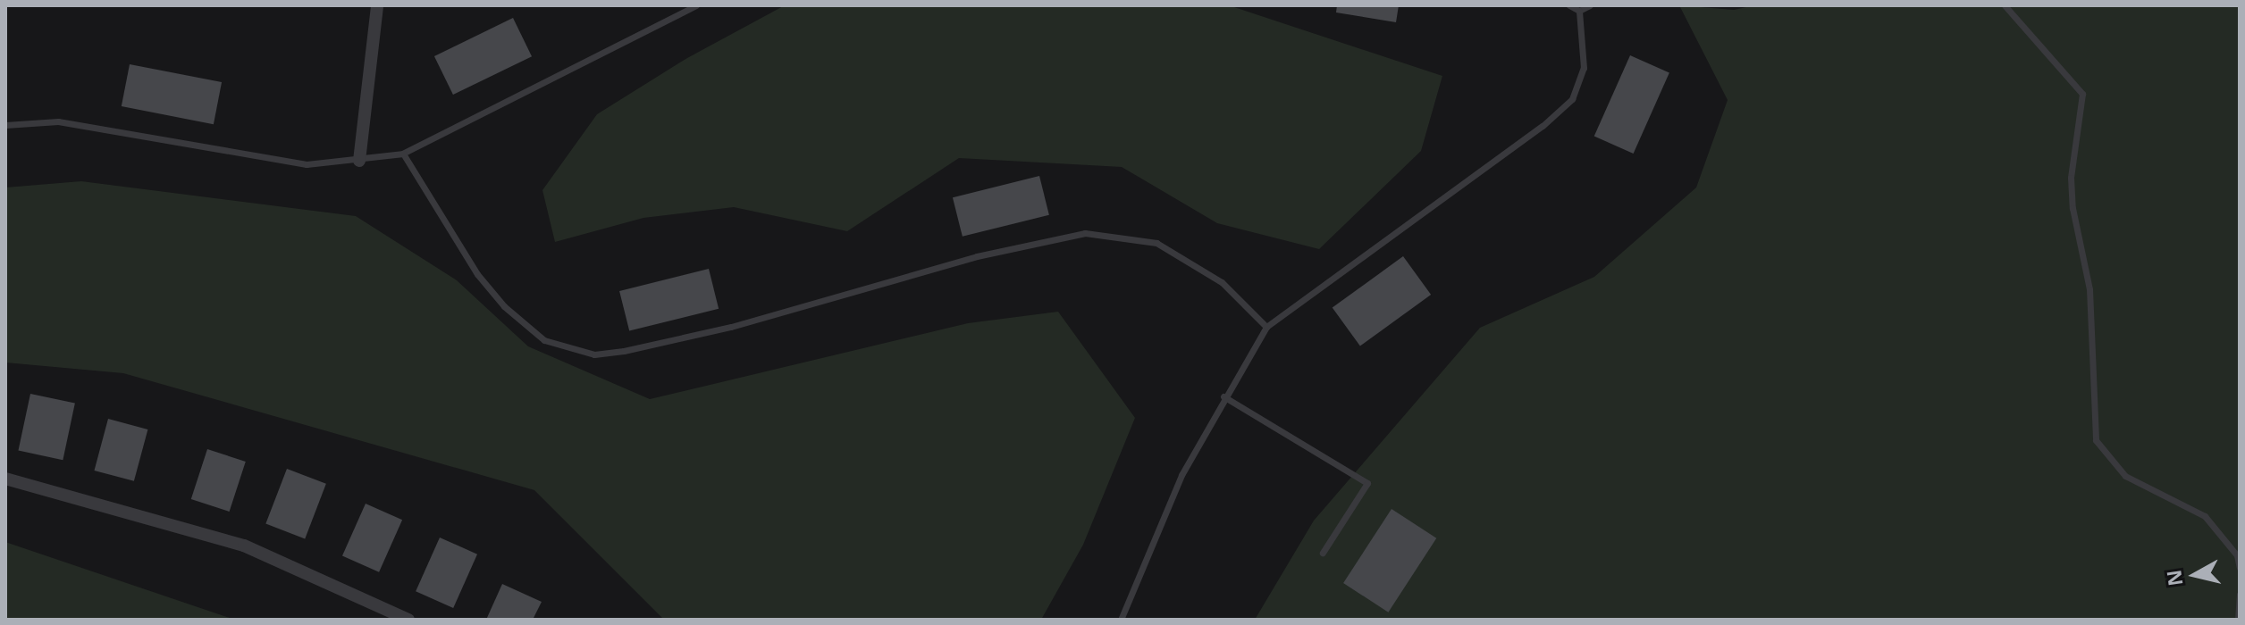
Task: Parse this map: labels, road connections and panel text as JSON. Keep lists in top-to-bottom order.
{
  "north": "left"
}
